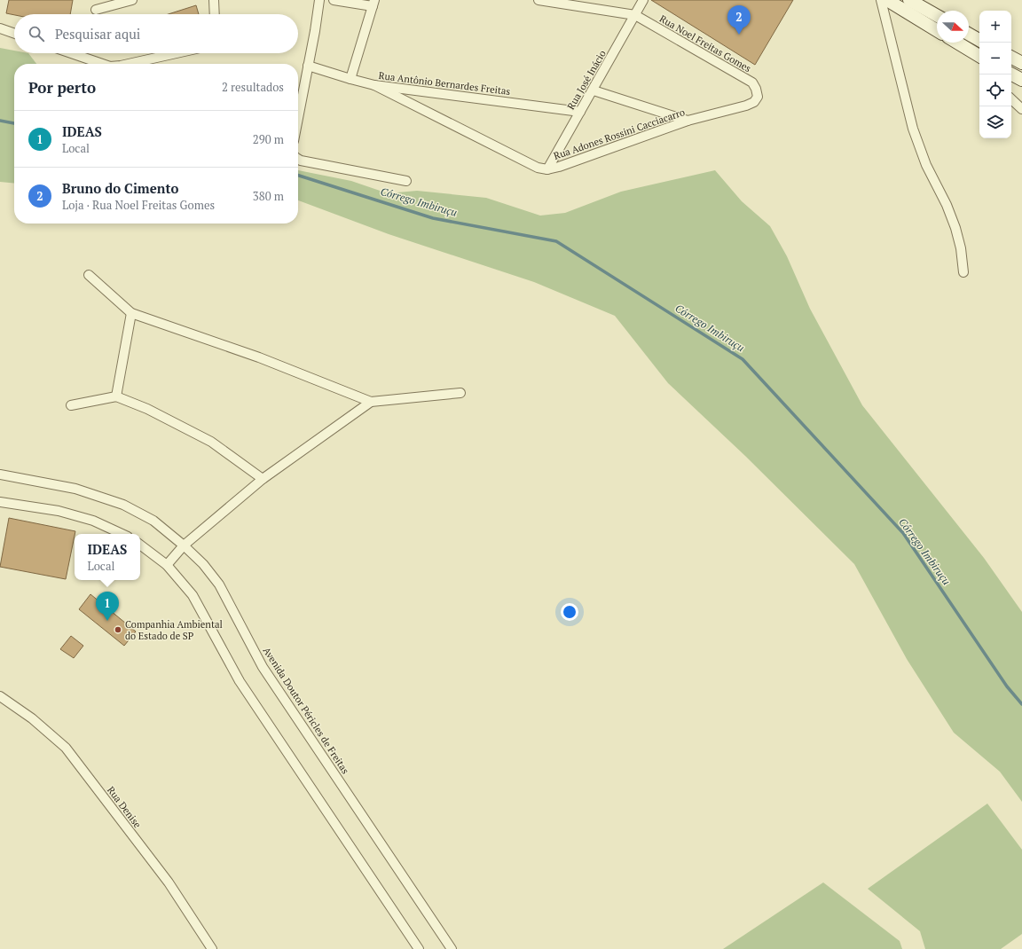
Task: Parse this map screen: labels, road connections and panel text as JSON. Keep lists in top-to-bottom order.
{
  "streets": {
    "street": [
      "Rua Noel Freitas Gomes",
      "Rua José Inácio",
      "Rua Antônio Bernardes Freitas",
      "Rua Adones Rossini Cacciacarro",
      "Avenida Doutor Péricles de Freitas",
      "Rua Denise"
    ]
  },
  "crossings": [
    ["Rua Noel Freitas Gomes", "Rua José Inácio"],
    ["Rua Noel Freitas Gomes", "Rua Adones Rossini Cacciacarro"],
    ["Rua José Inácio", "Rua Antônio Bernardes Freitas"],
    ["Rua José Inácio", "Rua Adones Rossini Cacciacarro"],
    ["Rua Antônio Bernardes Freitas", "Rua Adones Rossini Cacciacarro"]
  ],
  "water": ["Córrego Imbiruçu"],
  "places": ["Companhia Ambiental do Estado de SP"],
  "north": "right",
  "page": {
    "pins": ["2", "1"],
    "map_buttons": ["+", "−"],
    "search": "Pesquisar aqui",
    "heading": ["Por perto", "2 resultados"],
    "list": [
      {
        "mark": "1",
        "name": "IDEAS",
        "note": "Local",
        "value": "290 m"
      },
      {
        "mark": "2",
        "name": "Bruno do Cimento",
        "note": "Loja · Rua Noel Freitas Gomes",
        "value": "380 m"
      }
    ],
    "popup": ["IDEAS", "Local"]
  }
}
